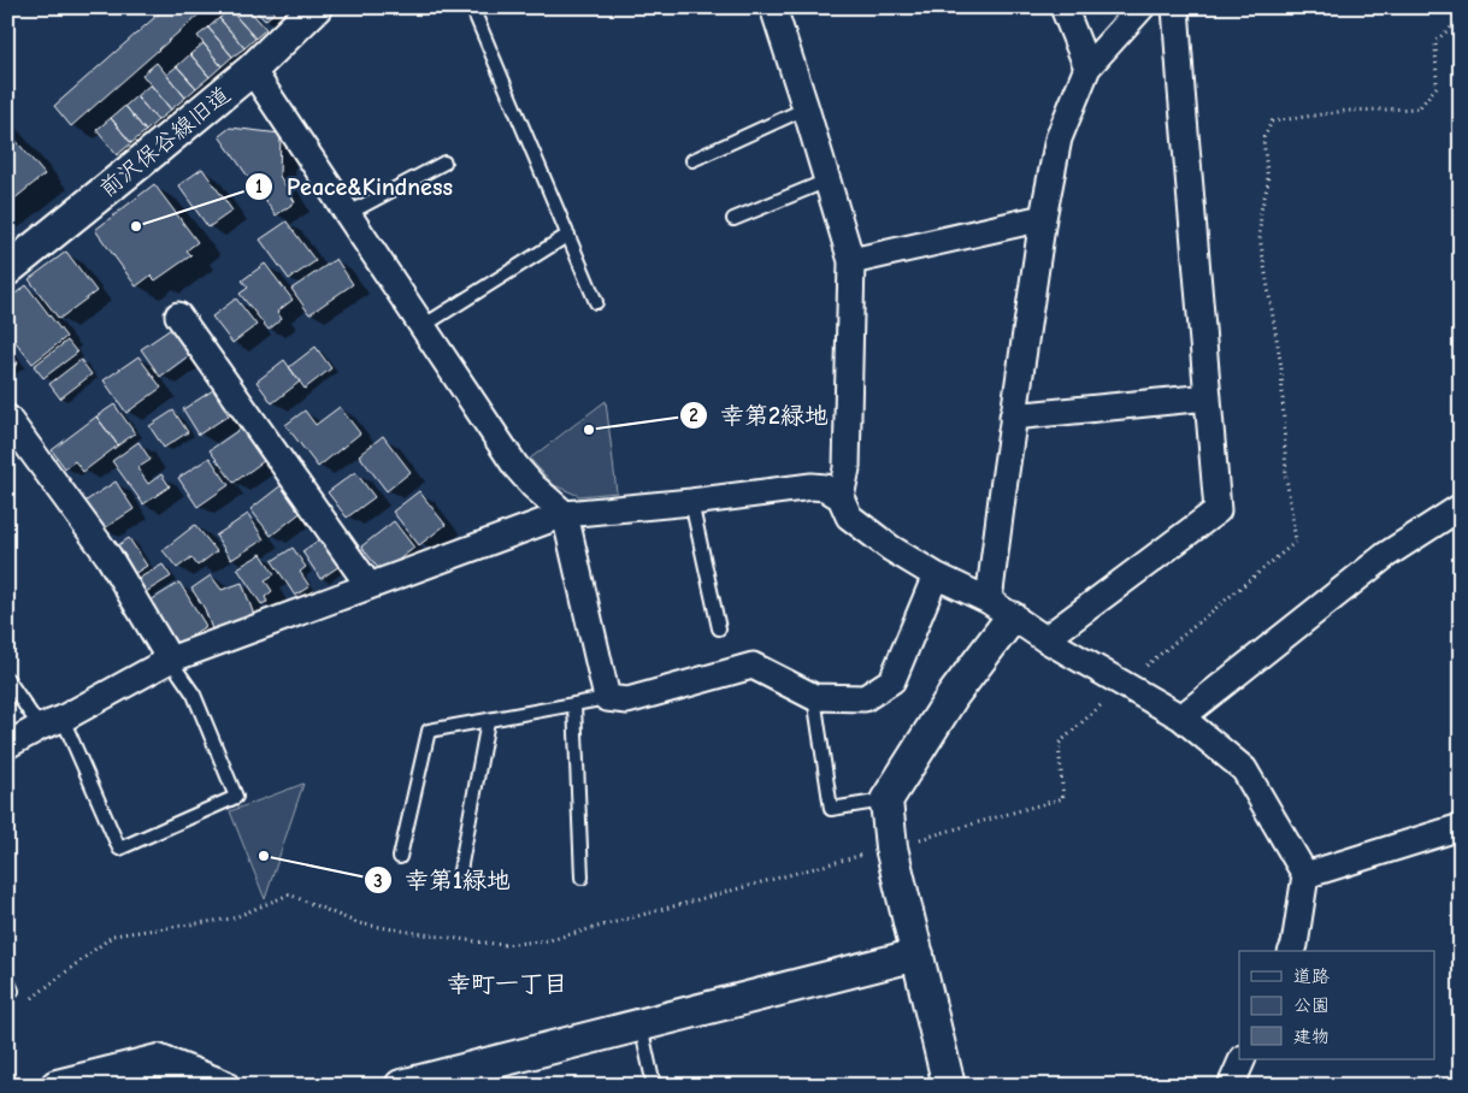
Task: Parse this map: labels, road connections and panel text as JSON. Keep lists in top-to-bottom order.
{
  "streets": {
    "street": ["前沢保谷線旧道"]
  },
  "districts": ["幸町一丁目"],
  "places": ["Peace&Kindness", "幸第2緑地", "幸第1緑地"],
  "legend": ["道路", "公園", "建物"]
}
